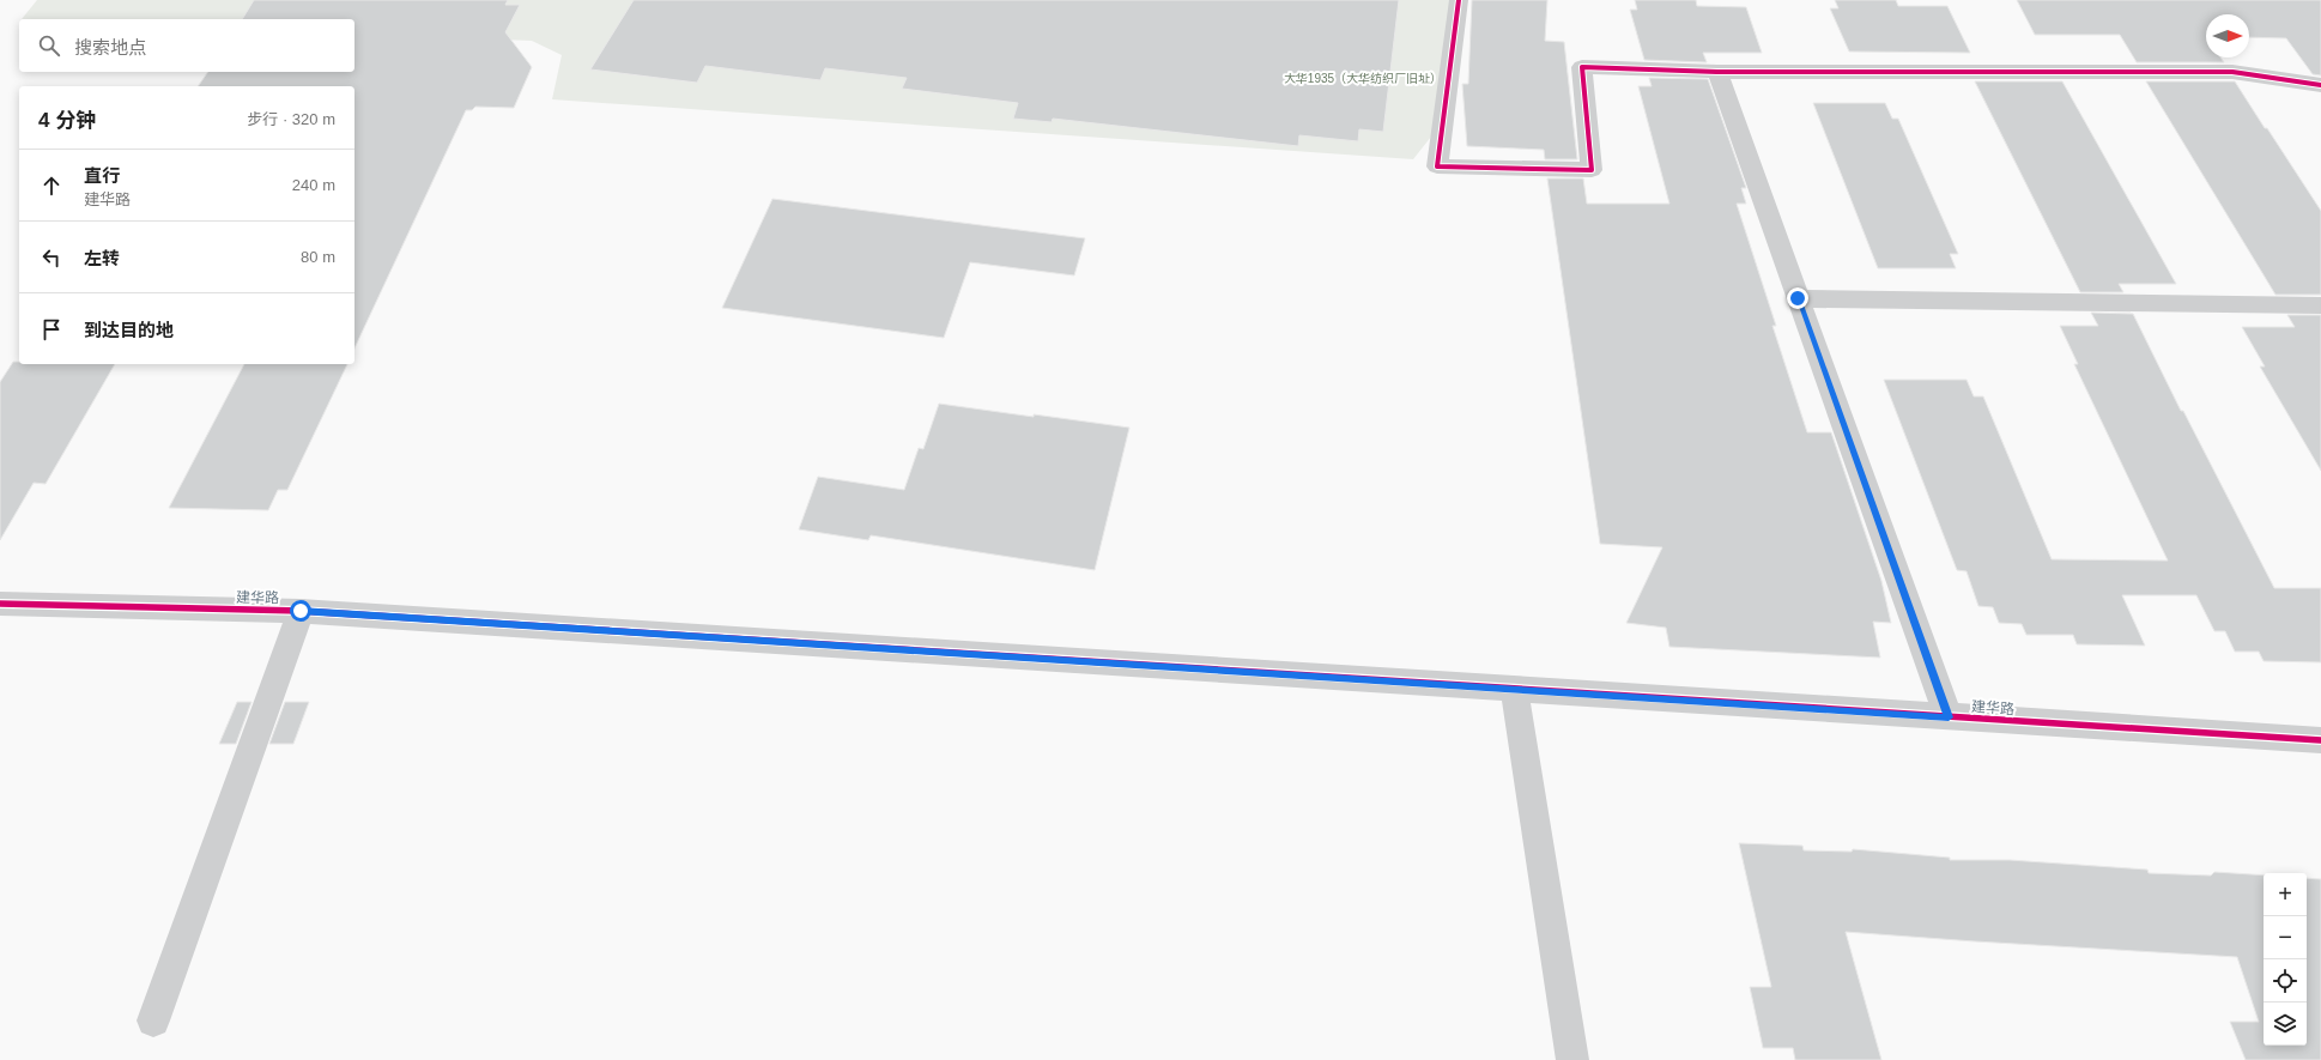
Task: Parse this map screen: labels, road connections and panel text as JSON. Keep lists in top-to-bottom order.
{
  "streets": {
    "street": ["建华路"]
  },
  "parks": ["大华1935（大华纺织厂旧址）"],
  "north": "right",
  "page": {
    "search": "搜索地点",
    "heading": ["4 分钟", "步行 · 320 m"],
    "list": [
      ["直行", "建华路", "240 m"],
      ["左转", "80 m"],
      "到达目的地"
    ],
    "map_buttons": ["+", "−"]
  }
}
